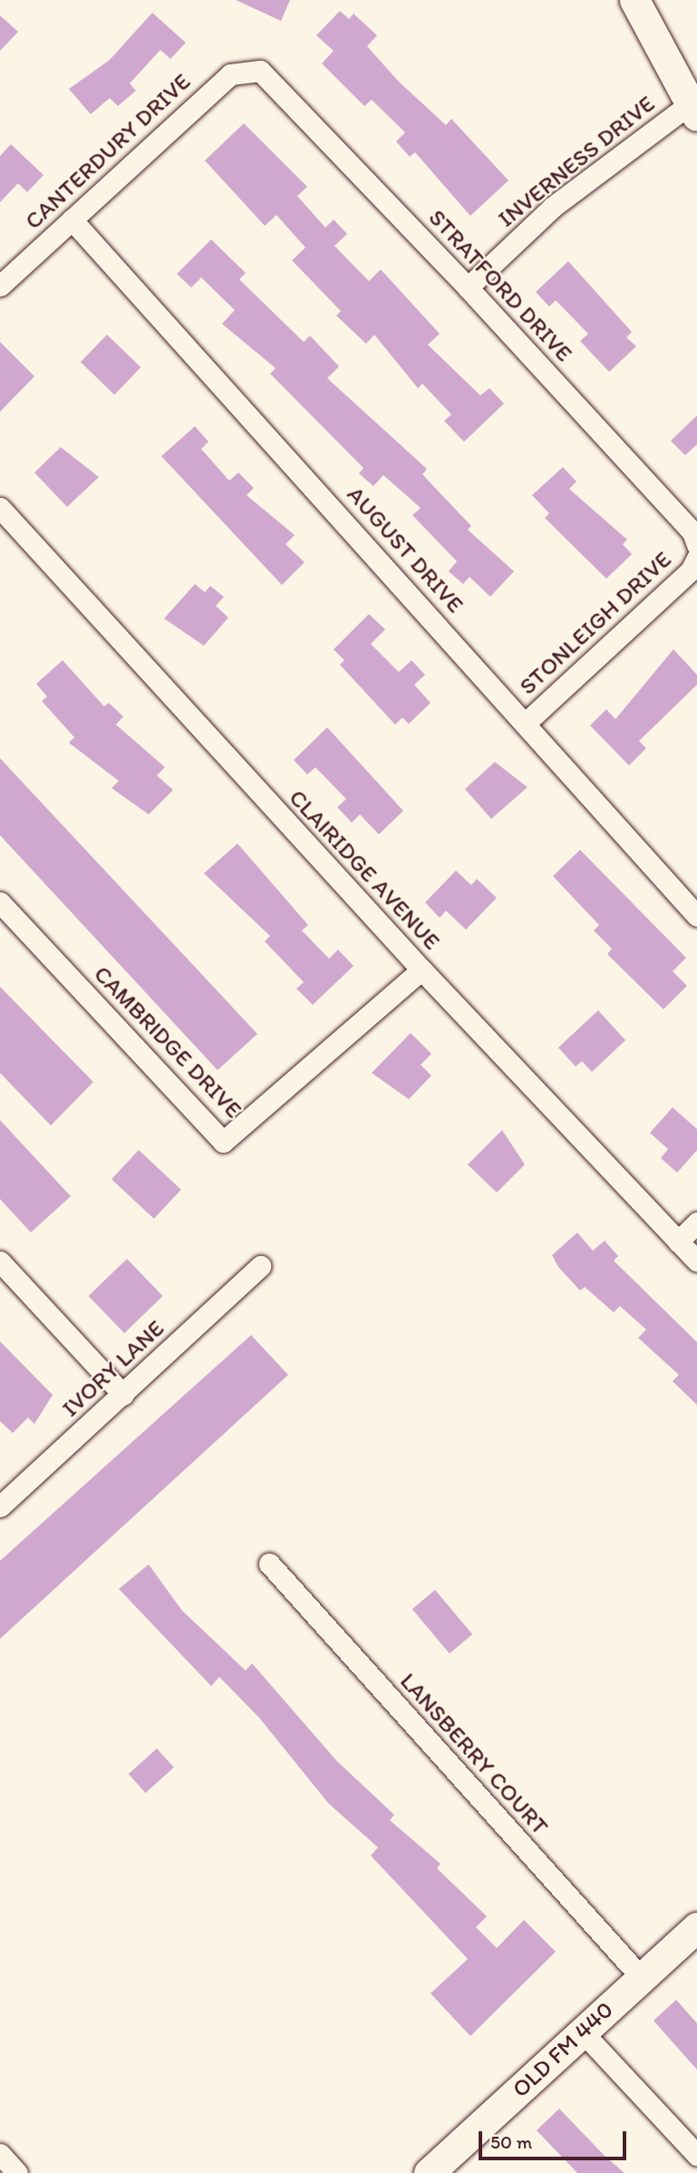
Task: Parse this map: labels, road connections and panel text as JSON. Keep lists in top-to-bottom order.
{
  "streets": {
    "street": [
      "CANTERDURY DRIVE",
      "INVERNESS DRIVE",
      "STRATFORD DRIVE",
      "AUGUST DRIVE",
      "STONLEIGH DRIVE",
      "CLAIRIDGE AVENUE",
      "CAMBRIDGE DRIVE",
      "IVORY LANE",
      "LANSBERRY COURT",
      "OLD FM 440"
    ]
  },
  "crossings": [
    ["CANTERDURY DRIVE", "STRATFORD DRIVE"],
    ["CANTERDURY DRIVE", "AUGUST DRIVE"],
    ["INVERNESS DRIVE", "STRATFORD DRIVE"],
    ["AUGUST DRIVE", "STONLEIGH DRIVE"],
    ["CLAIRIDGE AVENUE", "CAMBRIDGE DRIVE"],
    ["LANSBERRY COURT", "OLD FM 440"]
  ],
  "scale_bar": "50 m"
}
